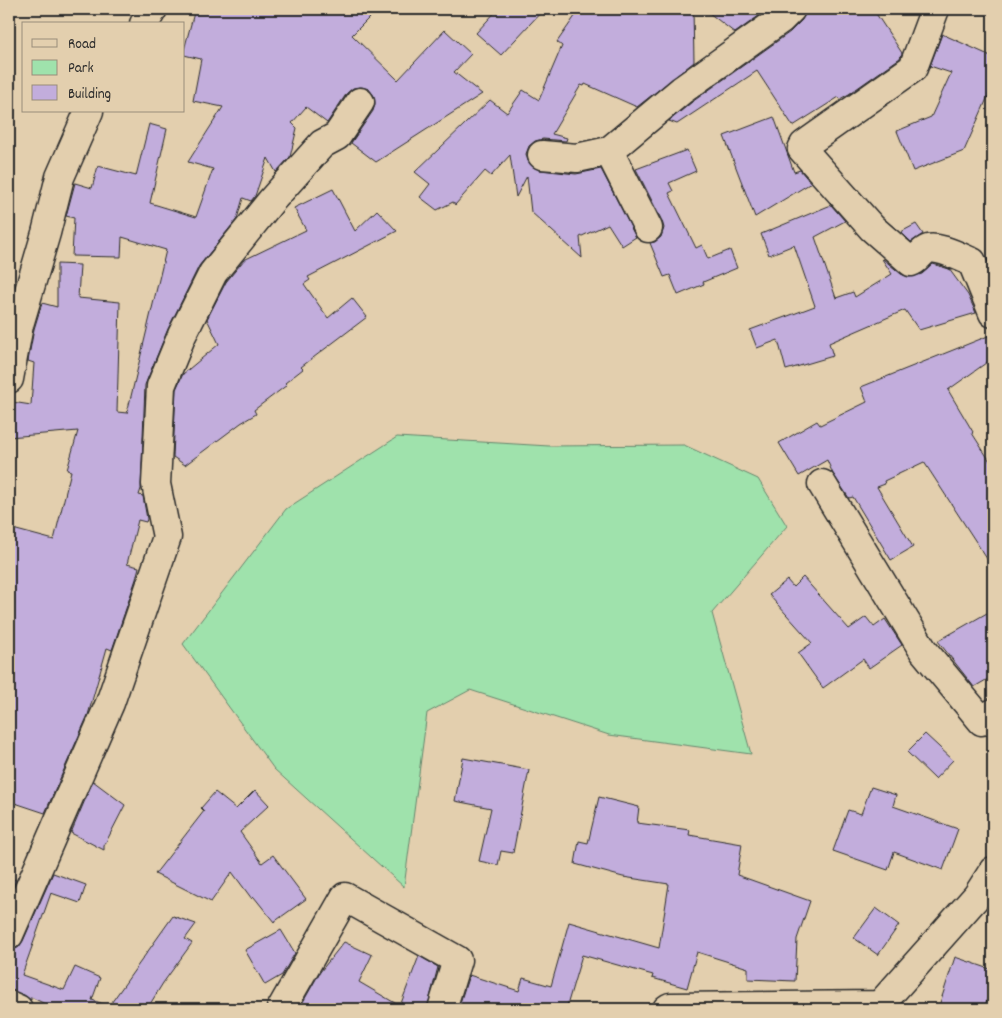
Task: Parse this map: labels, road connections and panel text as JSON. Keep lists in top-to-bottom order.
{
  "legend": ["Road", "Park", "Building"]
}
